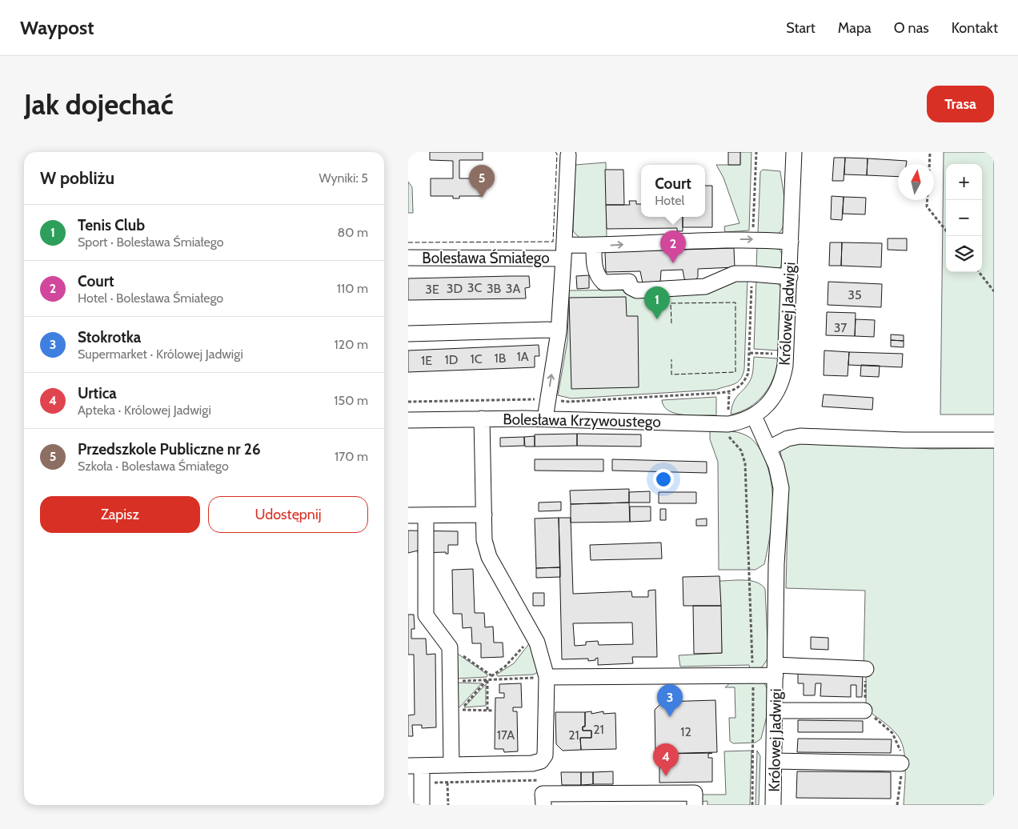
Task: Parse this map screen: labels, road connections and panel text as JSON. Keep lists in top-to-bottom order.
{
  "streets": {
    "street": ["Bolesława Śmiałego", "Królowej Jadwigi", "Bolesława Krzywoustego"]
  },
  "crossings": [
    ["Bolesława Śmiałego", "Królowej Jadwigi"],
    ["Królowej Jadwigi", "Bolesława Krzywoustego"]
  ],
  "one_way": ["Bolesława Śmiałego"],
  "house_numbers": [
    "3C",
    "3D",
    "3B",
    "3A",
    "3E",
    "35",
    "37",
    "1A",
    "1B",
    "1C",
    "1D",
    "1E",
    "21",
    "12",
    "17A",
    "21"
  ],
  "north": "top",
  "page": {
    "header": "Waypost",
    "nav": [
      "Start",
      "Mapa",
      "O nas",
      "Kontakt"
    ],
    "buttons": [
      "Trasa",
      ["Zapisz", "Udostępnij"]
    ],
    "title": "Jak dojechać",
    "heading": ["W pobliżu", "Wyniki: 5"],
    "map_buttons": ["+", "−"],
    "popup": ["Court", "Hotel"],
    "pins": [
      "5",
      "2",
      "1",
      "3",
      "4"
    ],
    "list": [
      {
        "mark": "1",
        "name": "Tenis Club",
        "note": "Sport · Bolesława Śmiałego",
        "value": "80 m"
      },
      {
        "mark": "2",
        "name": "Court",
        "note": "Hotel · Bolesława Śmiałego",
        "value": "110 m"
      },
      {
        "mark": "3",
        "name": "Stokrotka",
        "note": "Supermarket · Królowej Jadwigi",
        "value": "120 m"
      },
      {
        "mark": "4",
        "name": "Urtica",
        "note": "Apteka · Królowej Jadwigi",
        "value": "150 m"
      },
      {
        "mark": "5",
        "name": "Przedszkole Publiczne nr 26",
        "note": "Szkoła · Bolesława Śmiałego",
        "value": "170 m"
      }
    ]
  }
}
